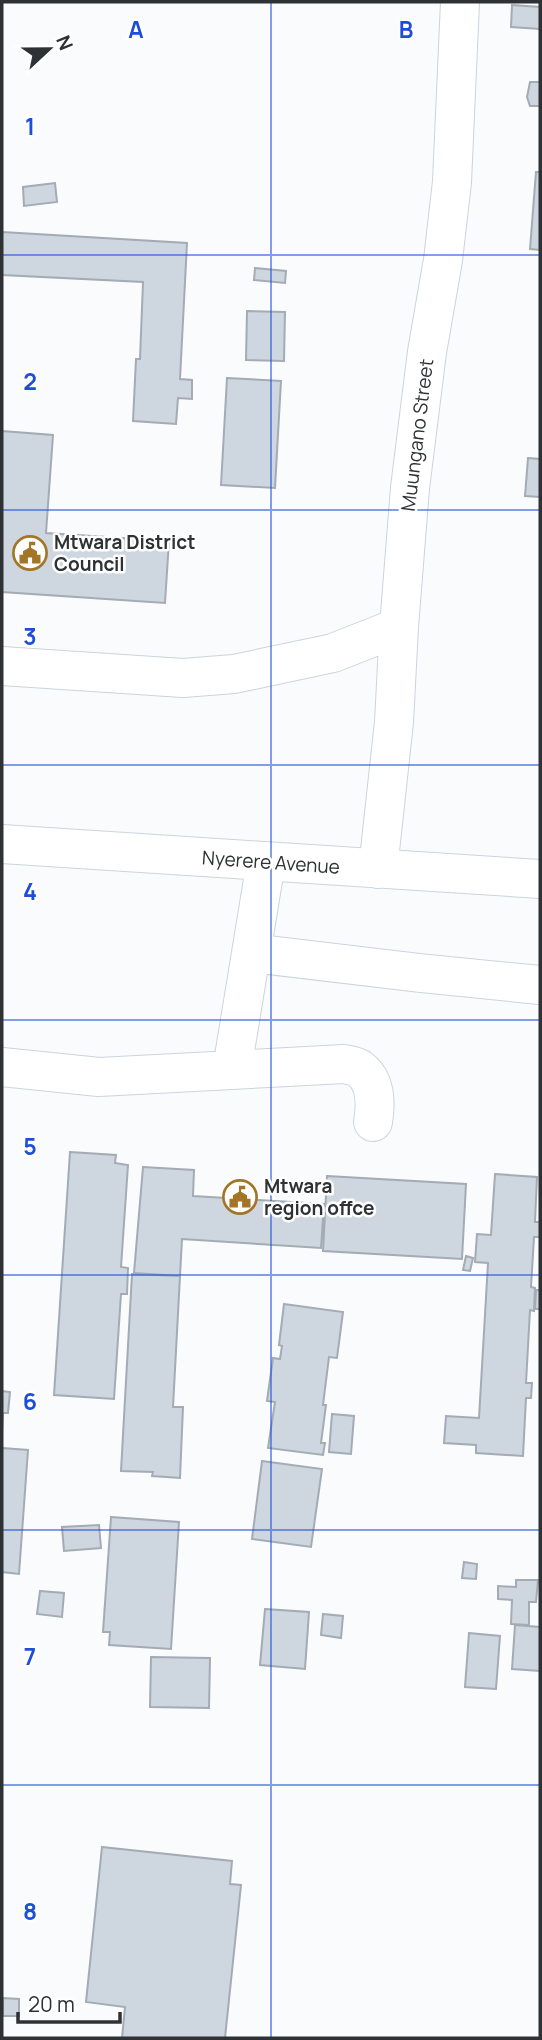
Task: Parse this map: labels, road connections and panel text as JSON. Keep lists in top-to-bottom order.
{
  "streets": {
    "street": ["Muungano Street", "Nyerere Avenue"]
  },
  "crossings": [
    ["Muungano Street", "Nyerere Avenue"]
  ],
  "places": {
    "public building": ["Mtwara District Council", "Mtwara region offce"]
  },
  "scale_bar": "20 m",
  "north": "right",
  "grid": {
    "columns": ["A", "B"],
    "rows": [
      "1",
      "2",
      "3",
      "4",
      "5",
      "6",
      "7",
      "8"
    ]
  }
}
